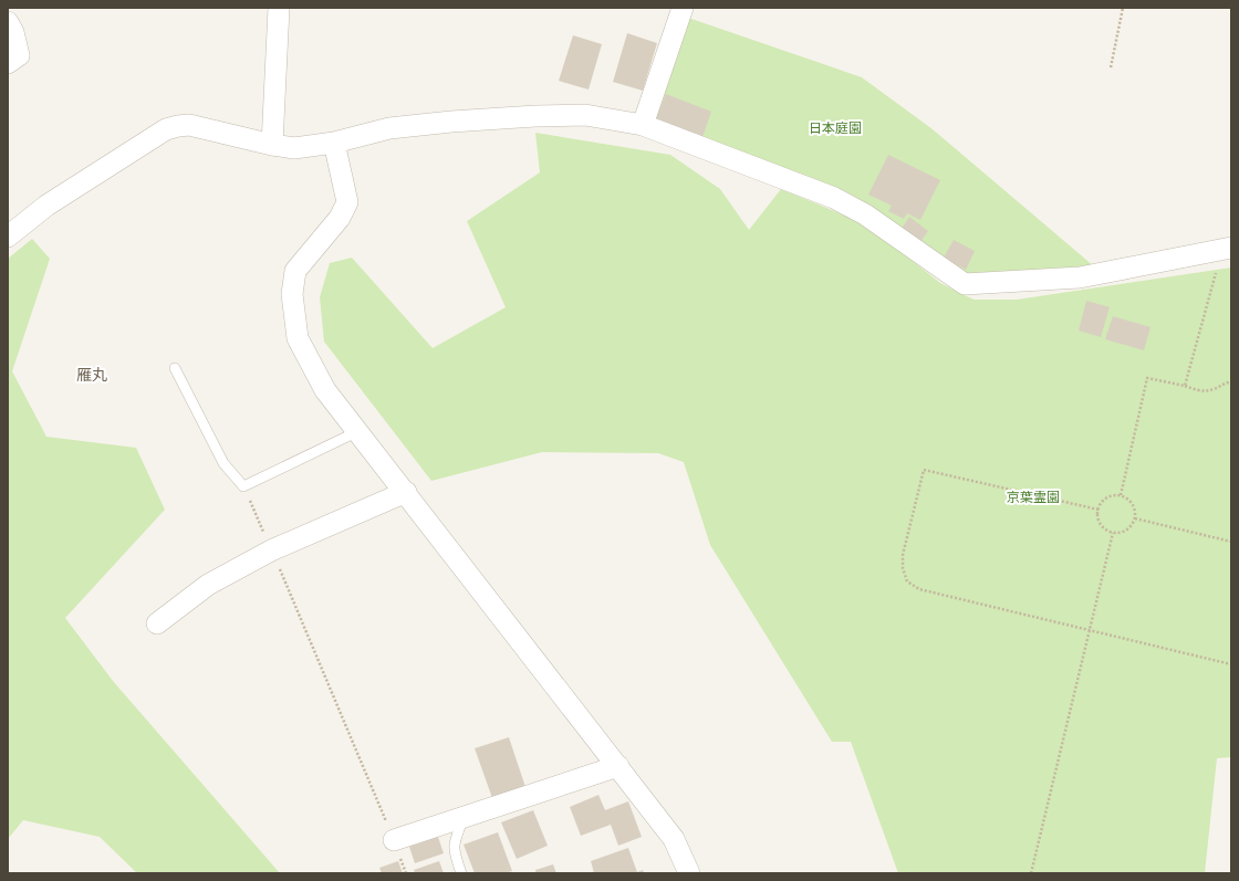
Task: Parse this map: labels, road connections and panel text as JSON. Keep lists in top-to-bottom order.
{
  "districts": ["雁丸"],
  "parks": ["日本庭園", "京葉霊園"]
}
